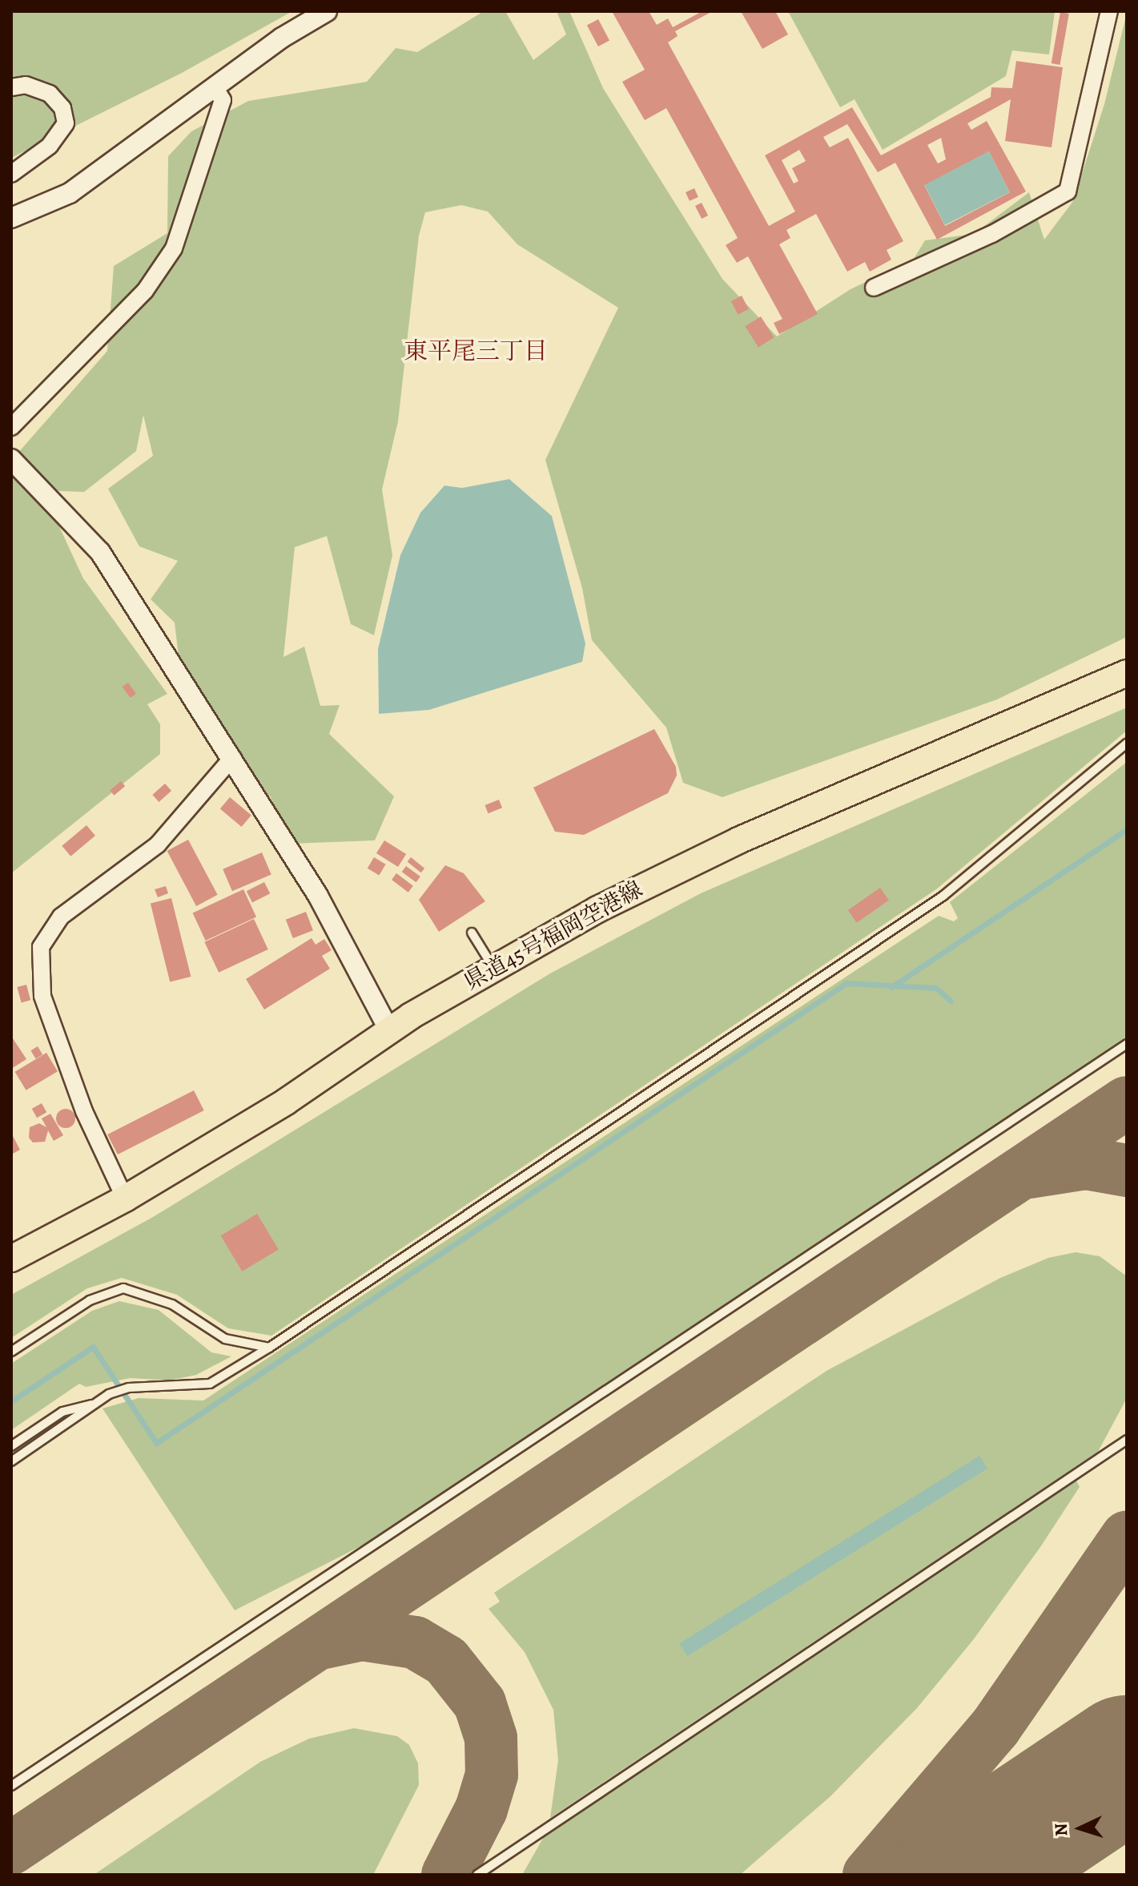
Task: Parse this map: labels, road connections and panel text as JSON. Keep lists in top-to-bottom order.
{
  "streets": {
    "main road": ["県道45号福岡空港線"]
  },
  "districts": ["東平尾三丁目"],
  "north": "left"
}
